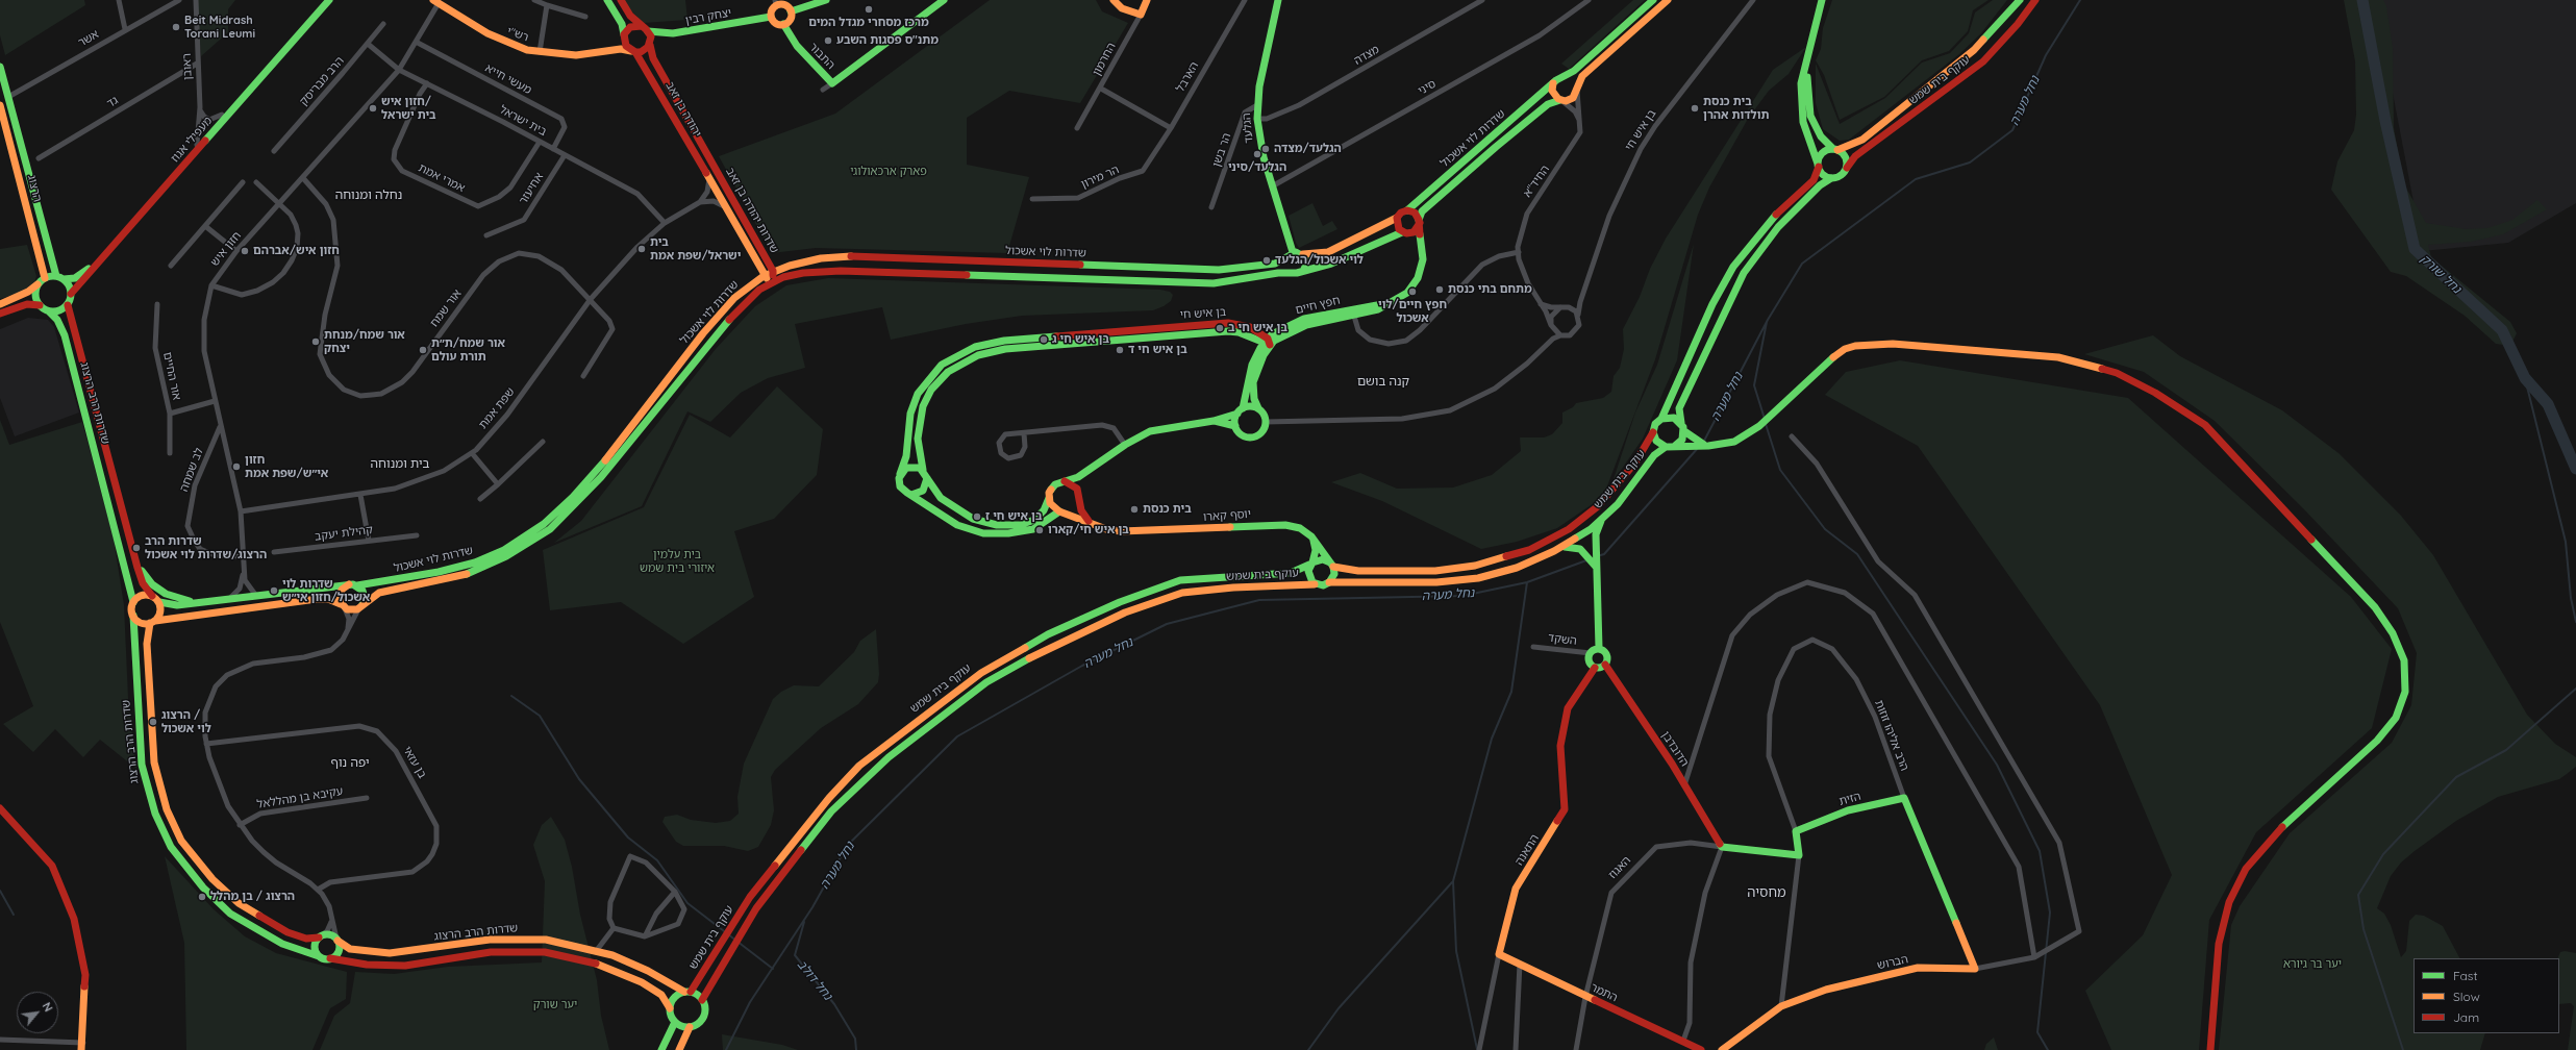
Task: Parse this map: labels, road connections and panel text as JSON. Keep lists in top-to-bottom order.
{
  "streets": {
    "main road": [
      "יצחק רבין",
      "רש\"י",
      "התבור",
      "החרמון",
      "עוקף בית שמש",
      "יהודה בן זאב",
      "הגלעד",
      "בן איש חי",
      "שדרות לוי אשכול",
      "מעפילי אגוז",
      "הרצוג",
      "שדרות יהודה בן זאב",
      "חפץ חיים",
      "שדרות הרב הרצוג",
      "יוסף קארו",
      "הדובדבן",
      "הזית",
      "התאנה",
      "האגוז",
      "הברוש",
      "התמר"
    ],
    "street": [
      "אשר",
      "מצדה",
      "ראובן",
      "הארבל",
      "מעשי חייא",
      "הרב מבריסק",
      "סיני",
      "גד",
      "בית ישראל",
      "הר בשן",
      "הר מירון",
      "אמרי אמת",
      "החיד\"א",
      "אחיעזר",
      "חזון איש",
      "אור שמח",
      "אור החיים",
      "שפת אמת",
      "לב שמחה",
      "קהילת יעקב",
      "השקד",
      "הרב אליהו זוזות",
      "בן עזאי",
      "עקיבא בן מהללאל"
    ]
  },
  "crossings": [
    ["יצחק רבין", "רש\"י"],
    ["יצחק רבין", "התבור"],
    ["יצחק רבין", "יהודה בן זאב"],
    ["יצחק רבין", "שדרות יהודה בן זאב"],
    ["רש\"י", "יהודה בן זאב"],
    ["רש\"י", "שדרות יהודה בן זאב"],
    ["רש\"י", "חזון איש"],
    ["מצדה", "הגלעד"],
    ["ראובן", "גד"],
    ["ראובן", "מעפילי אגוז"],
    ["הארבל", "הר מירון"],
    ["מעשי חייא", "בית ישראל"],
    ["מעשי חייא", "חזון איש"],
    ["עוקף בית שמש", "שדרות הרב הרצוג"],
    ["עוקף בית שמש", "יוסף קארו"],
    ["הרב מבריסק", "בית ישראל"],
    ["סיני", "הגלעד"],
    ["יהודה בן זאב", "שדרות יהודה בן זאב"],
    ["בית ישראל", "אמרי אמת"],
    ["בית ישראל", "אחיעזר"],
    ["בית ישראל", "חזון איש"],
    ["בית ישראל", "שפת אמת"],
    ["הגלעד", "שדרות לוי אשכול"],
    ["הגלעד", "הר בשן"],
    ["בן איש חי", "חפץ חיים"],
    ["שדרות לוי אשכול", "שדרות יהודה בן זאב"],
    ["שדרות לוי אשכול", "חפץ חיים"],
    ["מעפילי אגוז", "הרצוג"],
    ["מעפילי אגוז", "שדרות הרב הרצוג"],
    ["הרצוג", "שדרות הרב הרצוג"],
    ["חזון איש", "אור שמח"],
    ["חזון איש", "שפת אמת"],
    ["חזון איש", "לב שמחה"],
    ["אור שמח", "שפת אמת"],
    ["השקד", "הדובדבן"],
    ["השקד", "התאנה"],
    ["הרב אליהו זוזות", "הזית"],
    ["הדובדבן", "התאנה"],
    ["הדובדבן", "האגוז"],
    ["התאנה", "התמר"],
    ["האגוז", "התמר"]
  ],
  "districts": [
    "נחלה ומנוחה",
    "קנה בושם",
    "בית ומנוחה",
    "יפה נוף",
    "מחסיה"
  ],
  "water": ["נחל מערה", "נחל שורק", "נחל דולב"],
  "parks": [
    "פארק ארכאולוגי",
    "בית עלמין איזורי בית שמש",
    "יער בר גיורא",
    "יער שורק"
  ],
  "places": [
    "מרכז מסחרי מגדל המים",
    "Beit Midrash Torani Leumi",
    "מתנ\"ס פסגות השבע",
    "חזון איש/ בית ישראל",
    "בית כנסת תולדות אהרן",
    "הגלעד/מצדה",
    "הגלעד/סיני",
    "בית ישראל/שפת אמת",
    "חזון איש/אברהם",
    "לוי אשכול/הגלעד",
    "מתחם בתי כנסת",
    "חפץ חיים/לוי אשכול",
    "בן איש חי ב",
    "בן איש חי ג",
    "אור שמח/מנחת יצחק",
    "אור שמח/ת״ת תורת עולם",
    "בן איש חי ד",
    "חזון אי״ש/שפת אמת",
    "בית כנסת",
    "בן איש חי ז",
    "בן איש חי/קארו",
    "שדרות הרב הרצוג/שדרות לוי אשכול",
    "שדרות לוי אשכול/חזון אי״ש",
    "הרצוג / לוי אשכול",
    "הרצוג / בן מהלל"
  ],
  "legend": ["Fast", "Slow", "Jam"],
  "north": "top right"
}
